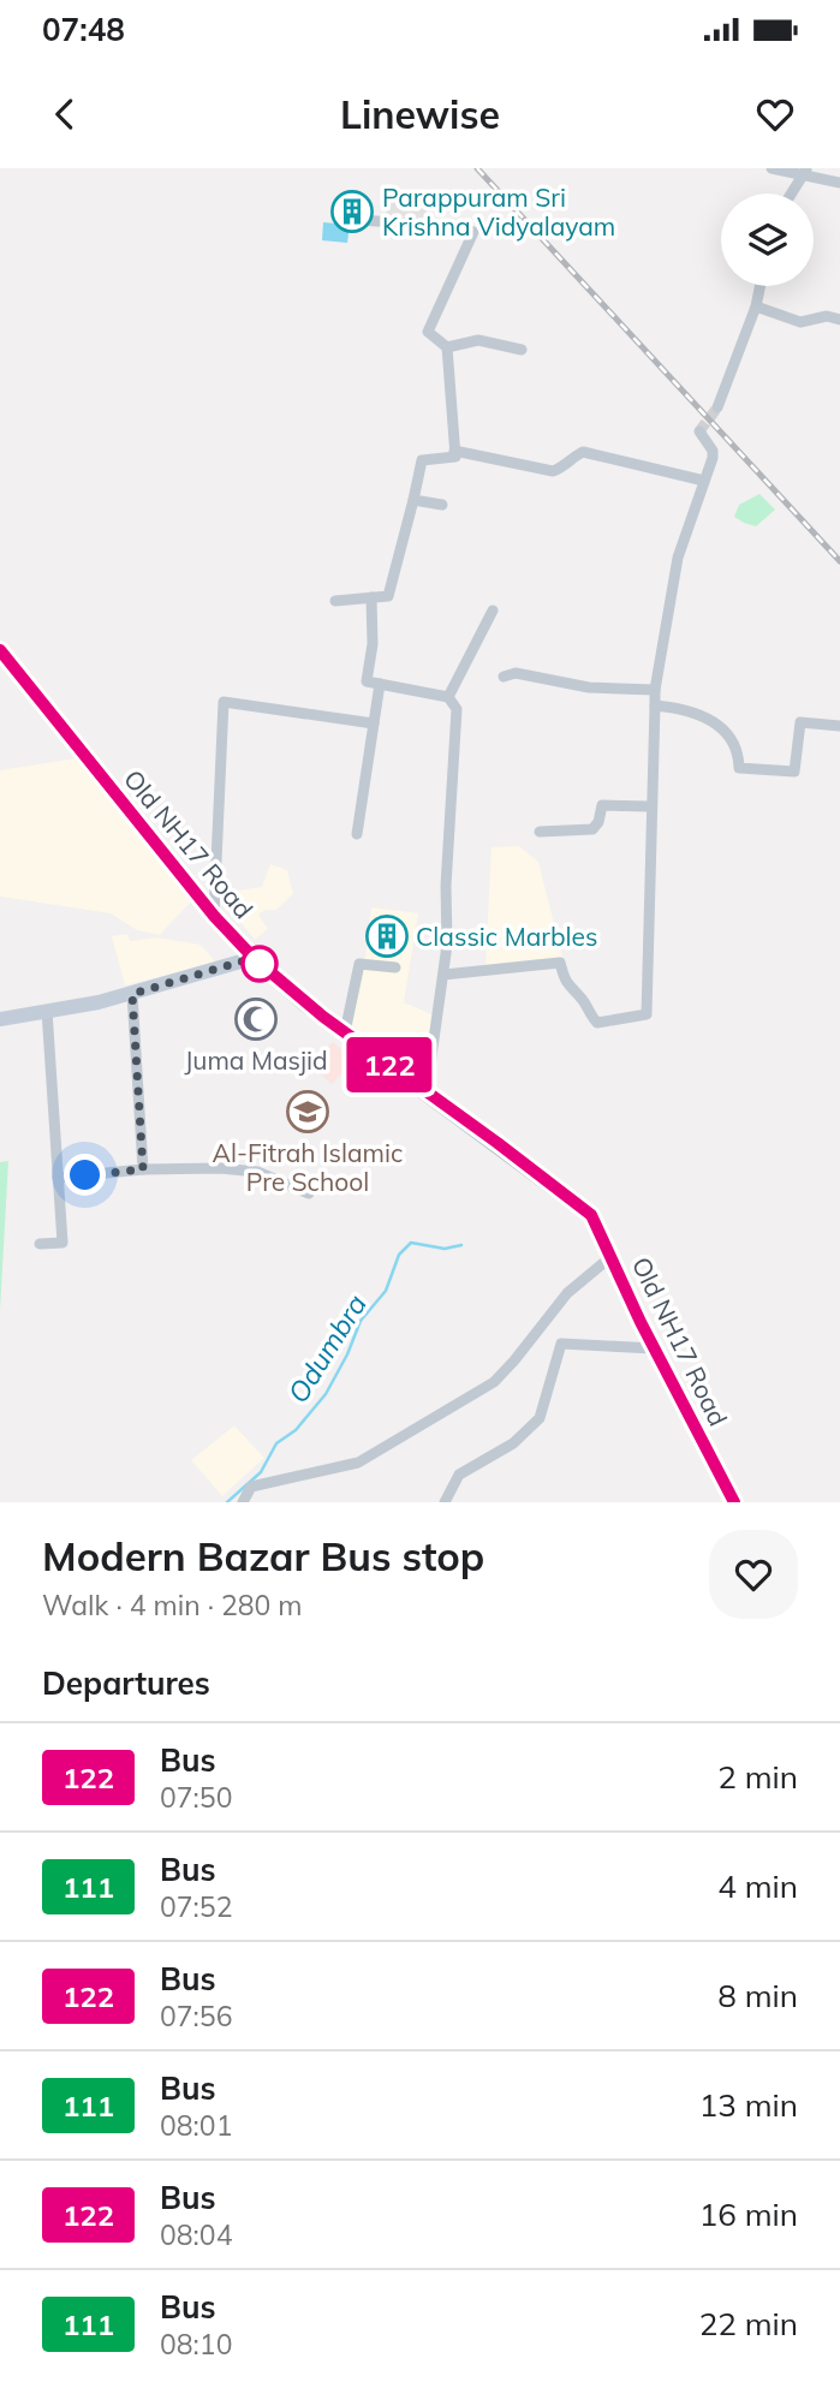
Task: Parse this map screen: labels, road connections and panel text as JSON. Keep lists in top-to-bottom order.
{
  "streets": {
    "main road": ["Old NH17 Road"]
  },
  "water": ["Odumbra"],
  "places": {
    "building": ["Parappuram Sri Krishna Vidyalayam", "Classic Marbles"],
    "mosque": ["Juma Masjid"],
    "school or university": ["Al-Fitrah Islamic Pre School"]
  },
  "lines": ["bus line 122"],
  "page": {
    "status": "07:48",
    "header": "Linewise",
    "on_map": "122",
    "heading": [
      ["Modern Bazar Bus stop", "Walk · 4 min · 280 m"],
      "Departures"
    ],
    "list": [
      {
        "mark": "122",
        "name": "Bus",
        "note": "07:50",
        "value": "2 min"
      },
      {
        "mark": "111",
        "name": "Bus",
        "note": "07:52",
        "value": "4 min"
      },
      {
        "mark": "122",
        "name": "Bus",
        "note": "07:56",
        "value": "8 min"
      },
      {
        "mark": "111",
        "name": "Bus",
        "note": "08:01",
        "value": "13 min"
      },
      {
        "mark": "122",
        "name": "Bus",
        "note": "08:04",
        "value": "16 min"
      },
      {
        "mark": "111",
        "name": "Bus",
        "note": "08:10",
        "value": "22 min"
      }
    ]
  }
}
